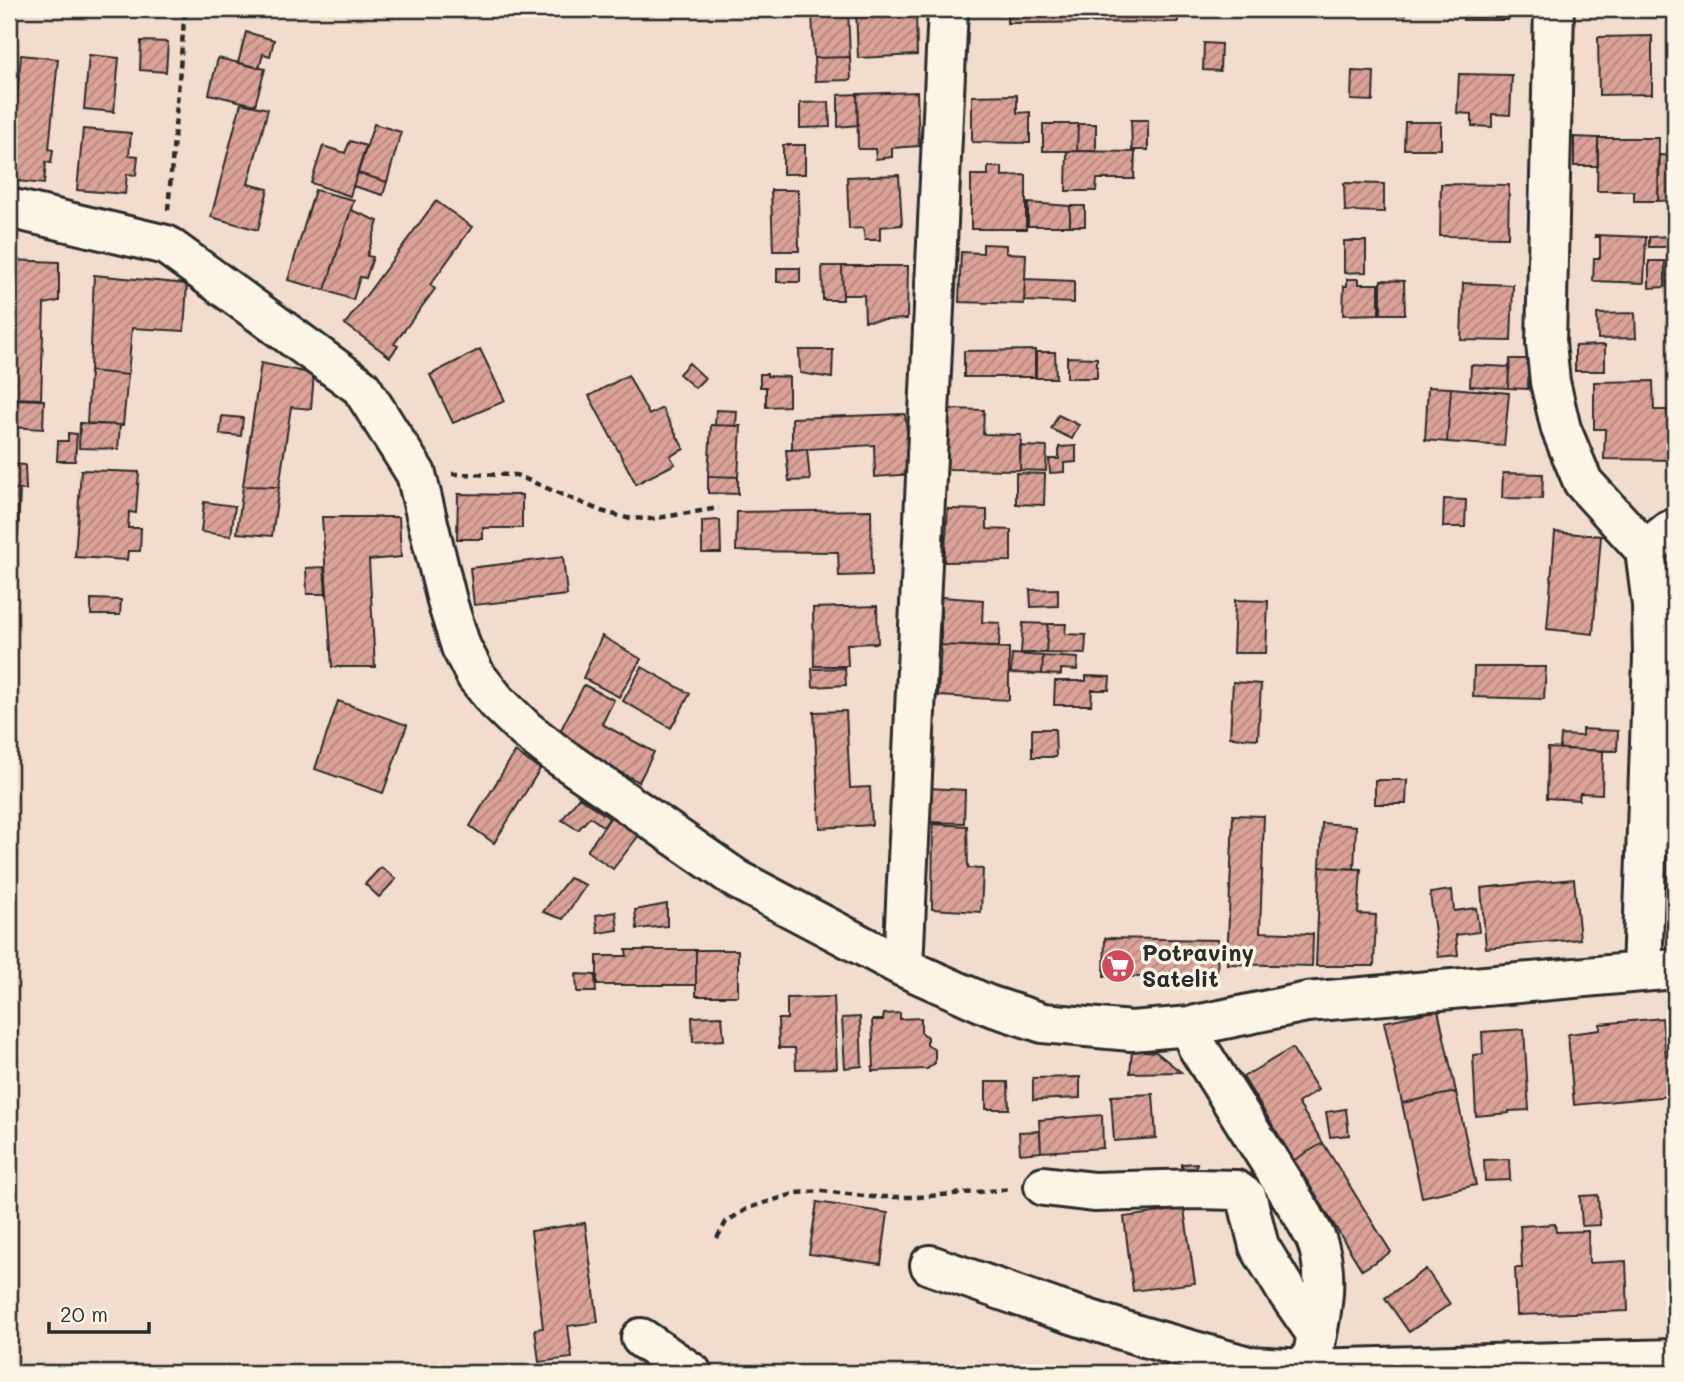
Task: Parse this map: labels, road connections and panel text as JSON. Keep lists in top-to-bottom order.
{
  "places": {
    "supermarket": ["Potraviny Satelit"]
  },
  "scale_bar": "20 m"
}
